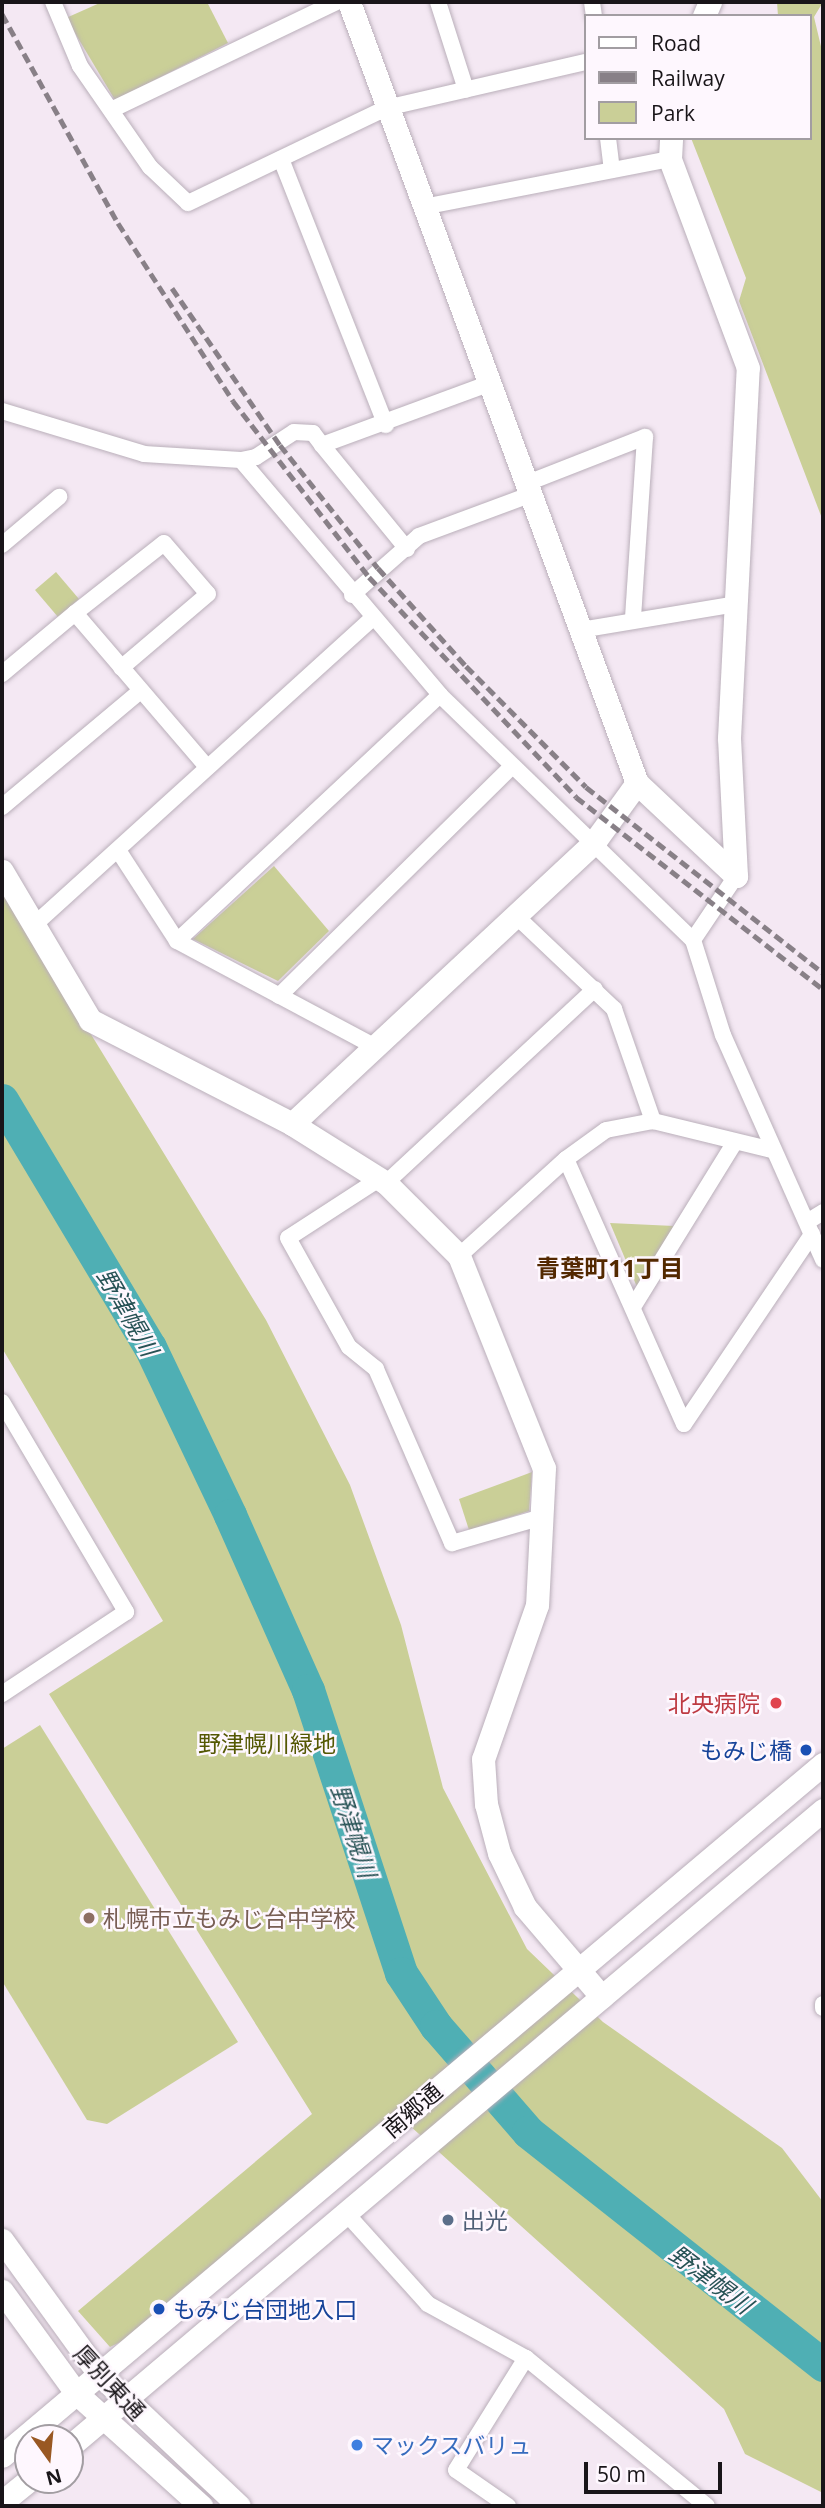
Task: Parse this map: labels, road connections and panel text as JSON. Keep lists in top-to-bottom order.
{
  "streets": {
    "street": ["南郷通", "厚別東通"]
  },
  "crossings": [
    ["南郷通", "厚別東通"]
  ],
  "districts": ["青葉町11丁目"],
  "water": ["野津幌川"],
  "parks": ["野津幌川緑地"],
  "places": [
    "北央病院",
    "もみじ橋",
    "札幌市立もみじ台中学校",
    "出光",
    "もみじ台団地入口",
    "マックスバリュ"
  ],
  "legend": ["Road", "Railway", "Park"],
  "scale_bar": "50 m",
  "north": "bottom"
}
